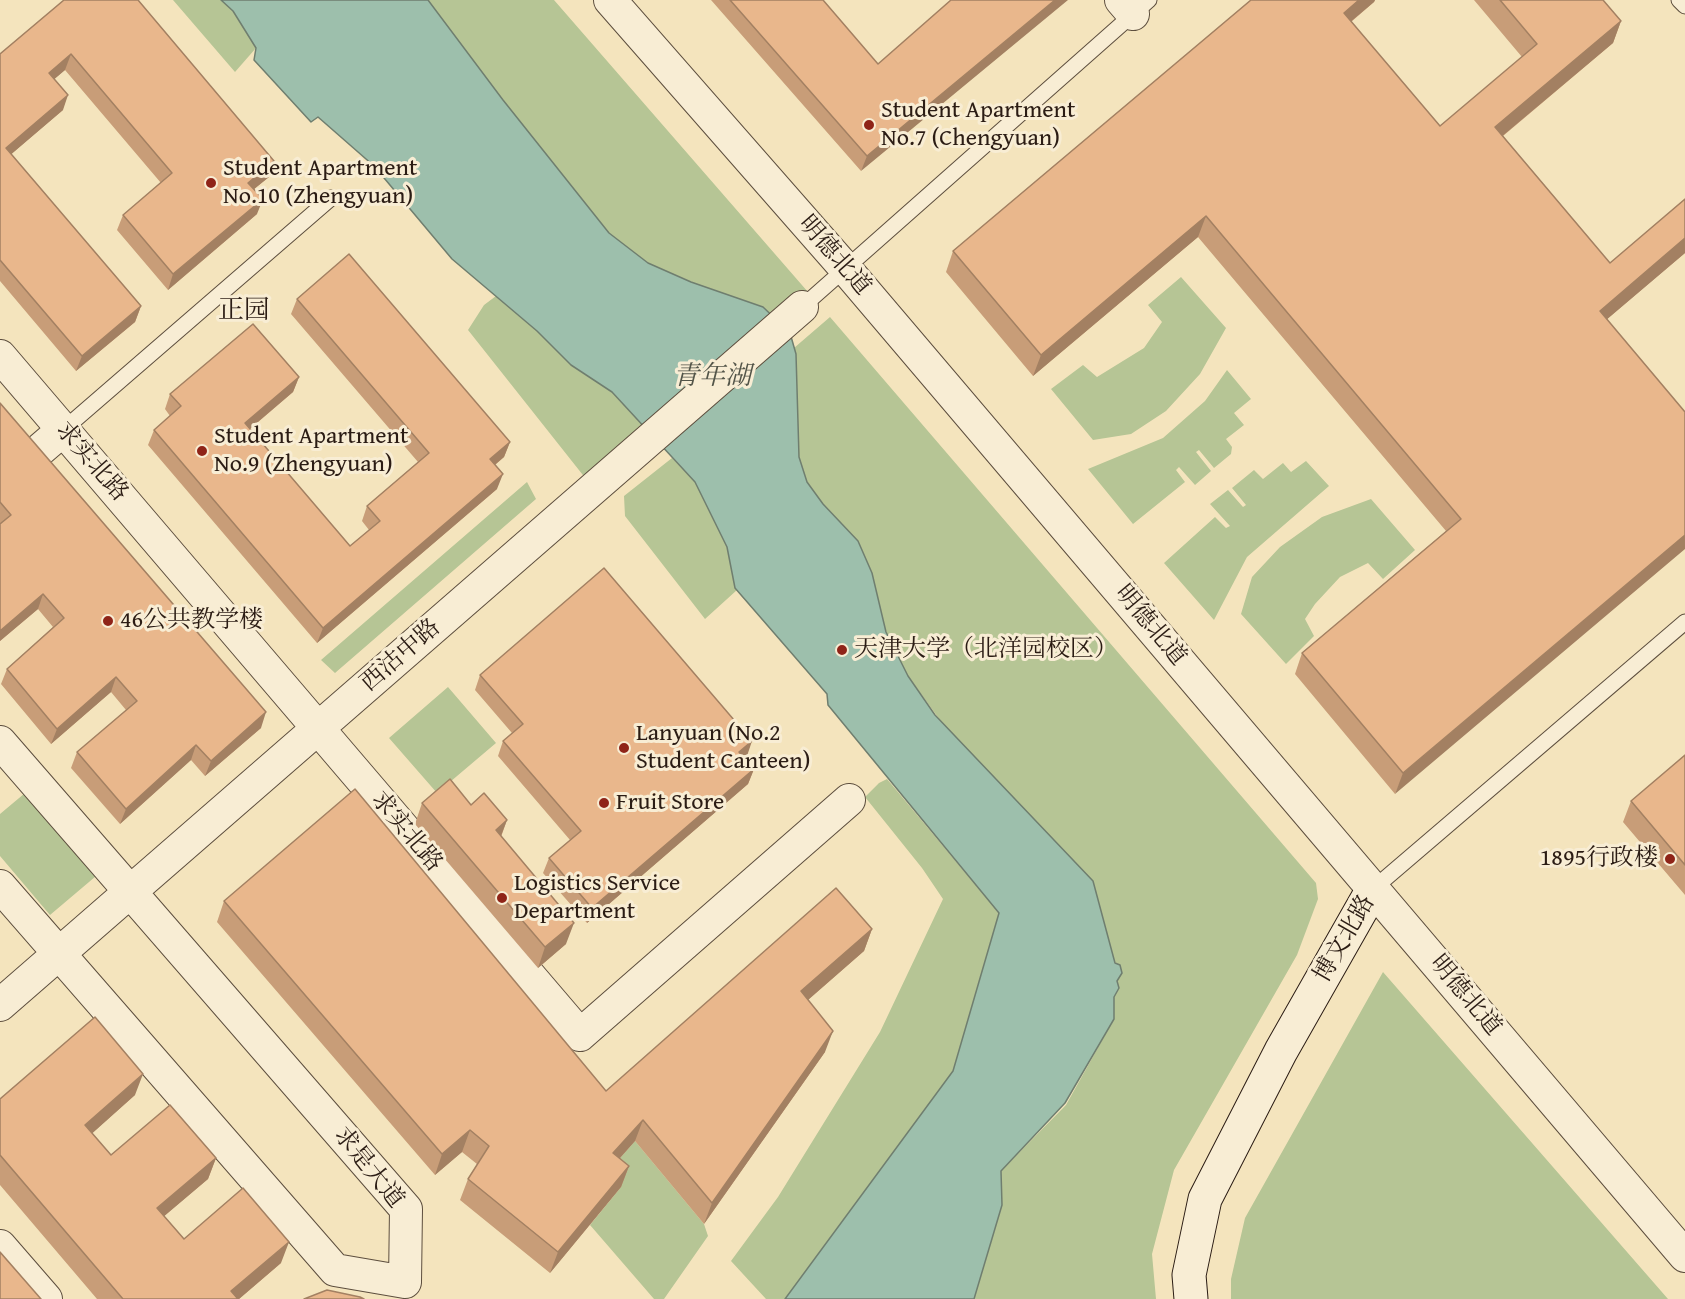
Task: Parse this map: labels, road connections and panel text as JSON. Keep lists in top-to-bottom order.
{
  "streets": {
    "street": [
      "明德北道",
      "求实北路",
      "西沽中路",
      "博文北路",
      "求是大道"
    ]
  },
  "crossings": [
    ["明德北道", "博文北路"],
    ["求实北路", "西沽中路"],
    ["西沽中路", "求是大道"]
  ],
  "districts": ["正园"],
  "water": ["青年湖"],
  "places": [
    "Student Apartment No.7 (Chengyuan)",
    "Student Apartment No.10 (Zhengyuan)",
    "Student Apartment No.9 (Zhengyuan)",
    "46公共教学楼",
    "天津大学（北洋园校区）",
    "Lanyuan (No.2 Student Canteen)",
    "Fruit Store",
    "1895行政楼",
    "Logistics Service Department"
  ]
}
